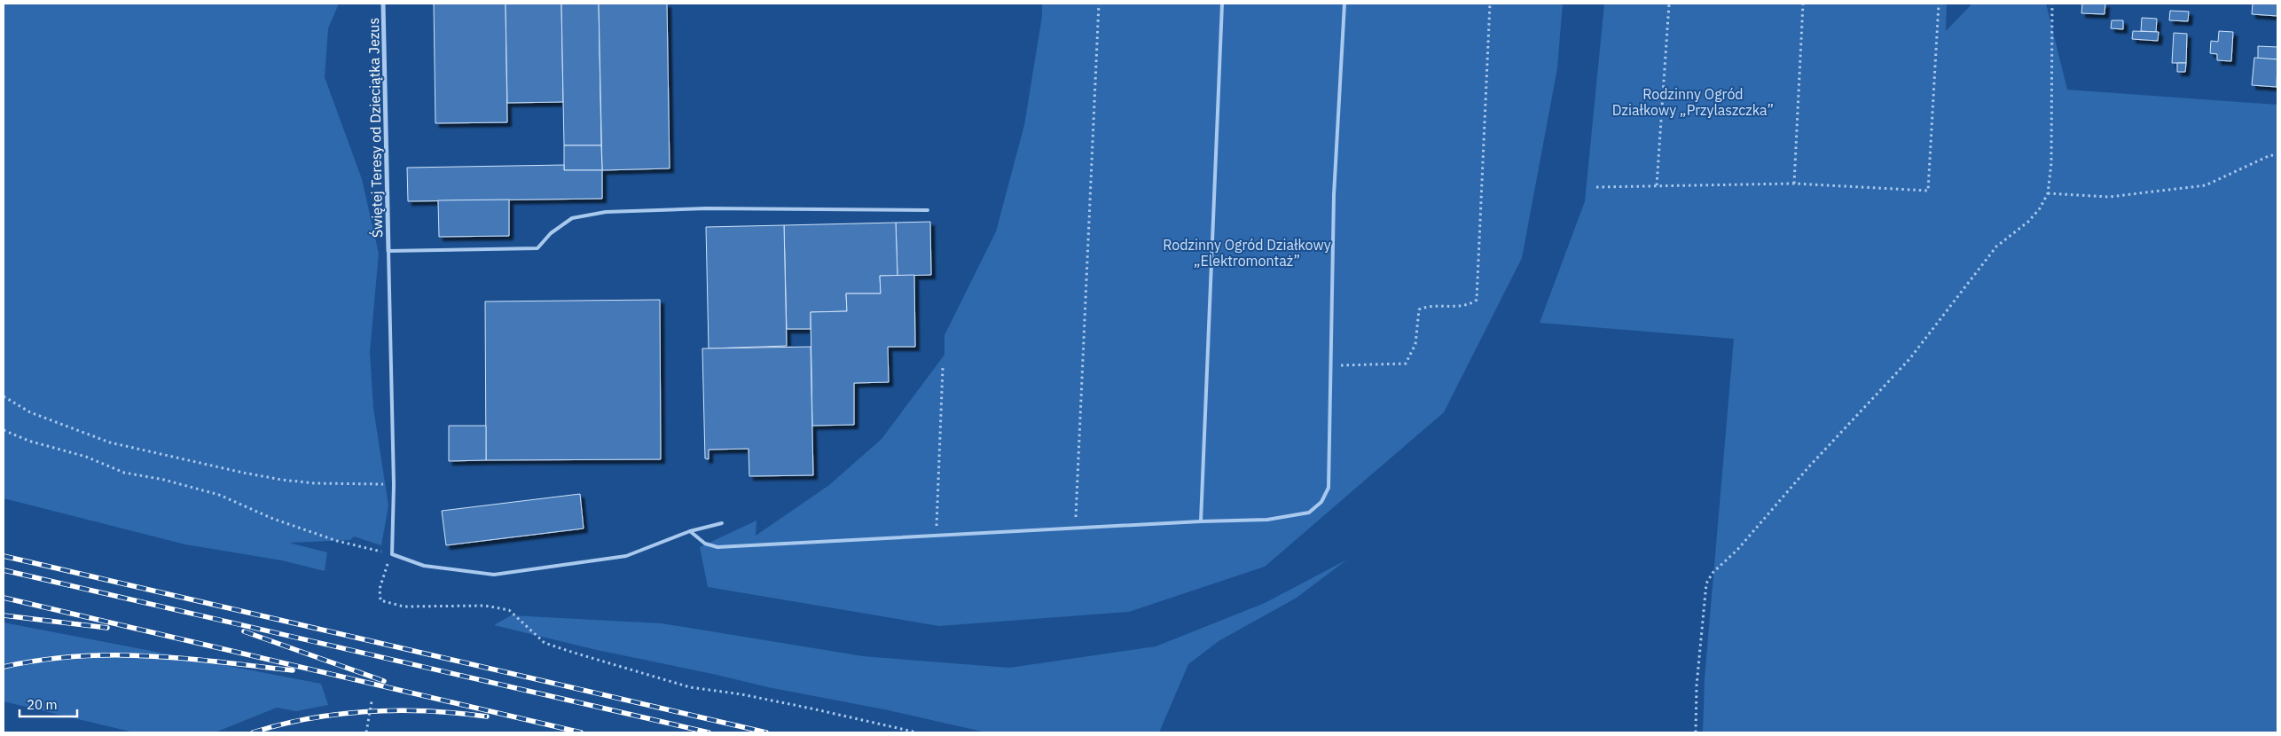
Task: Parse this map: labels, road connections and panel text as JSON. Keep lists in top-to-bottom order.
{
  "streets": {
    "street": ["Świętej Teresy od Dzieciątka Jezus"]
  },
  "parks": ["Rodzinny Ogród Działkowy „Przylaszczka”", "Rodzinny Ogród Działkowy „Elektromontaż”"],
  "scale_bar": "20 m"
}
